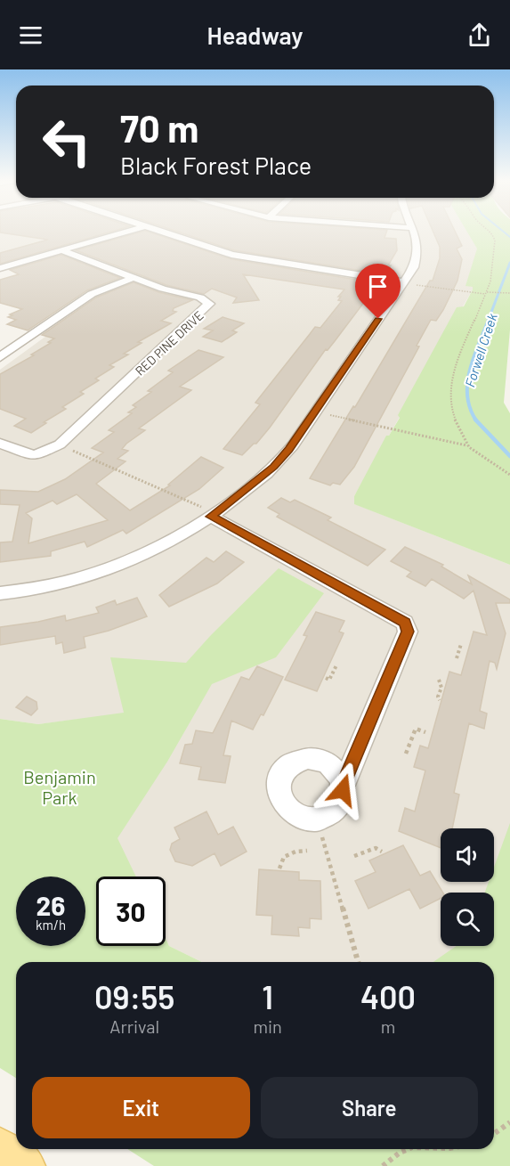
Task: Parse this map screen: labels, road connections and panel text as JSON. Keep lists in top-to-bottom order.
{
  "streets": {
    "street": ["RED PINE DRIVE"]
  },
  "water": ["Forwell Creek"],
  "parks": ["Benjamin Park"],
  "page": {
    "header": "Headway",
    "turn": ["70 m", "Black Forest Place"],
    "speed": "26 km/h",
    "limit": "30",
    "eta": [
      "09:55",
      "Arrival",
      "1",
      "min",
      "400",
      "m"
    ],
    "buttons": ["Exit", "Share"]
  }
}
